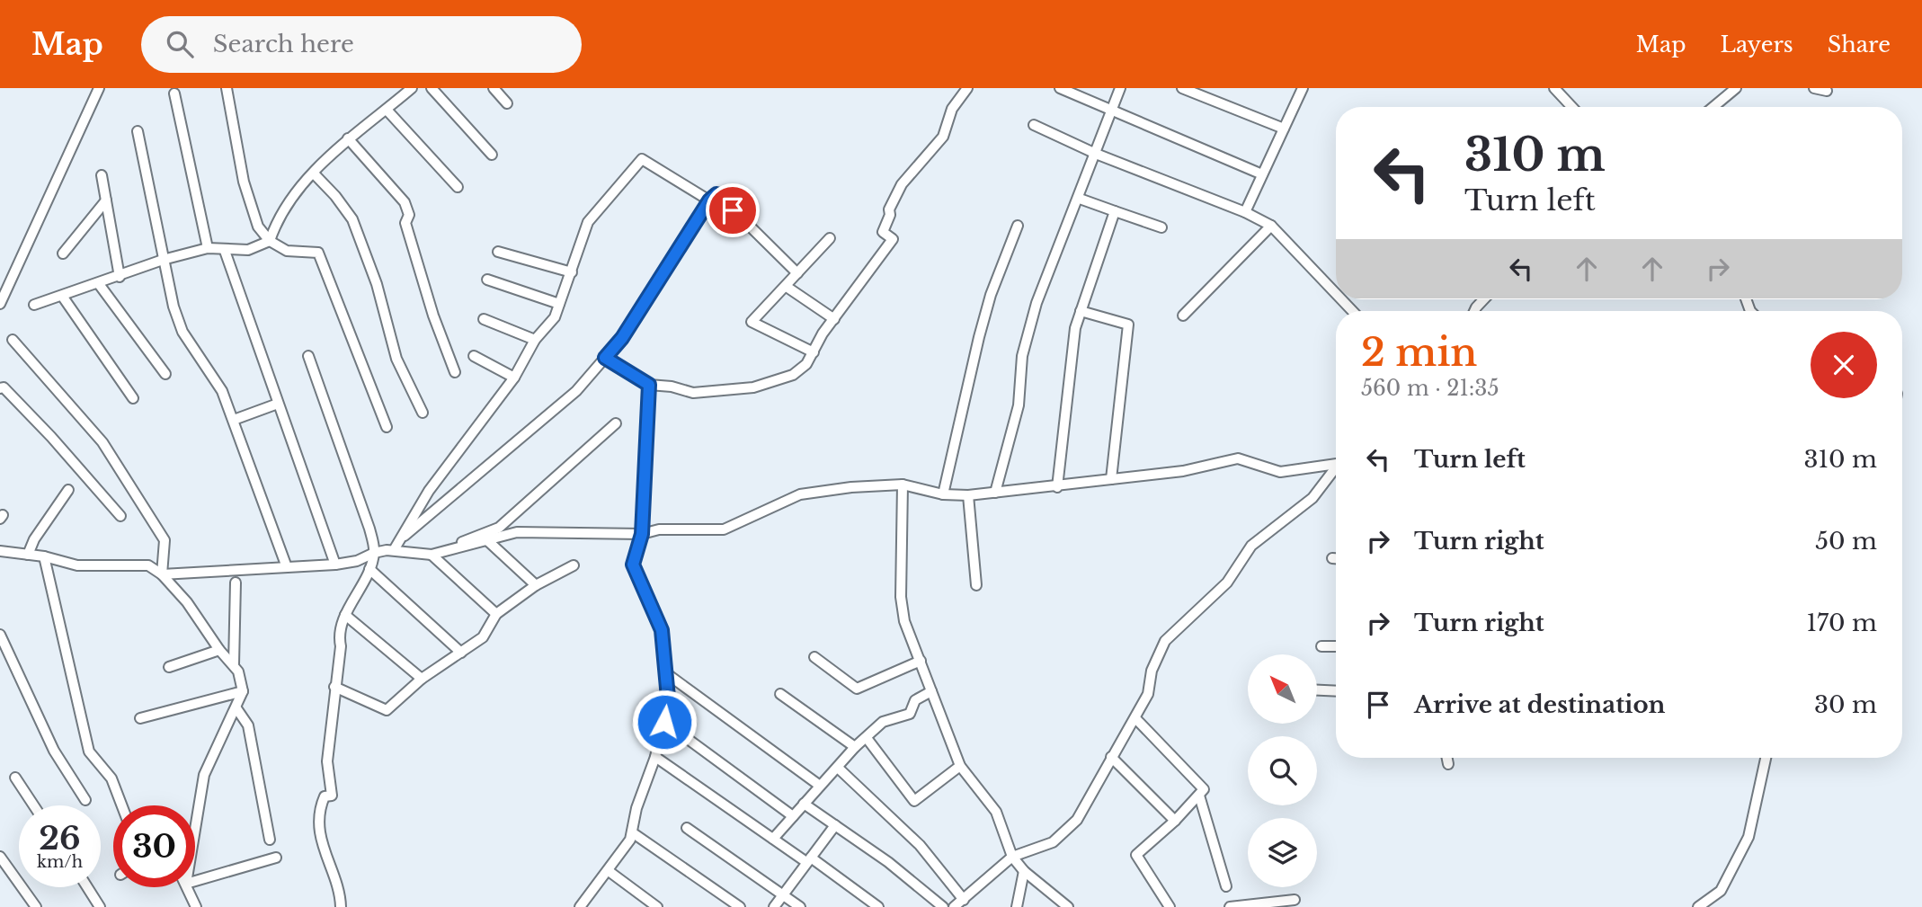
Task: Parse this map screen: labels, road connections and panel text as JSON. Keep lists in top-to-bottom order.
{
  "north": "top left",
  "page": {
    "header": "Map",
    "search": "Search here",
    "nav": ["Map", "Layers", "Share"],
    "turn": ["310 m", "Turn left"],
    "heading": ["2 min", "560 m · 21:35"],
    "list": [
      {
        "name": "Turn left",
        "value": "310 m"
      },
      {
        "name": "Turn right",
        "value": "50 m"
      },
      {
        "name": "Turn right",
        "value": "170 m"
      },
      {
        "name": "Arrive at destination",
        "value": "30 m"
      }
    ],
    "speed": "26 km/h",
    "limit": "30"
  }
}
